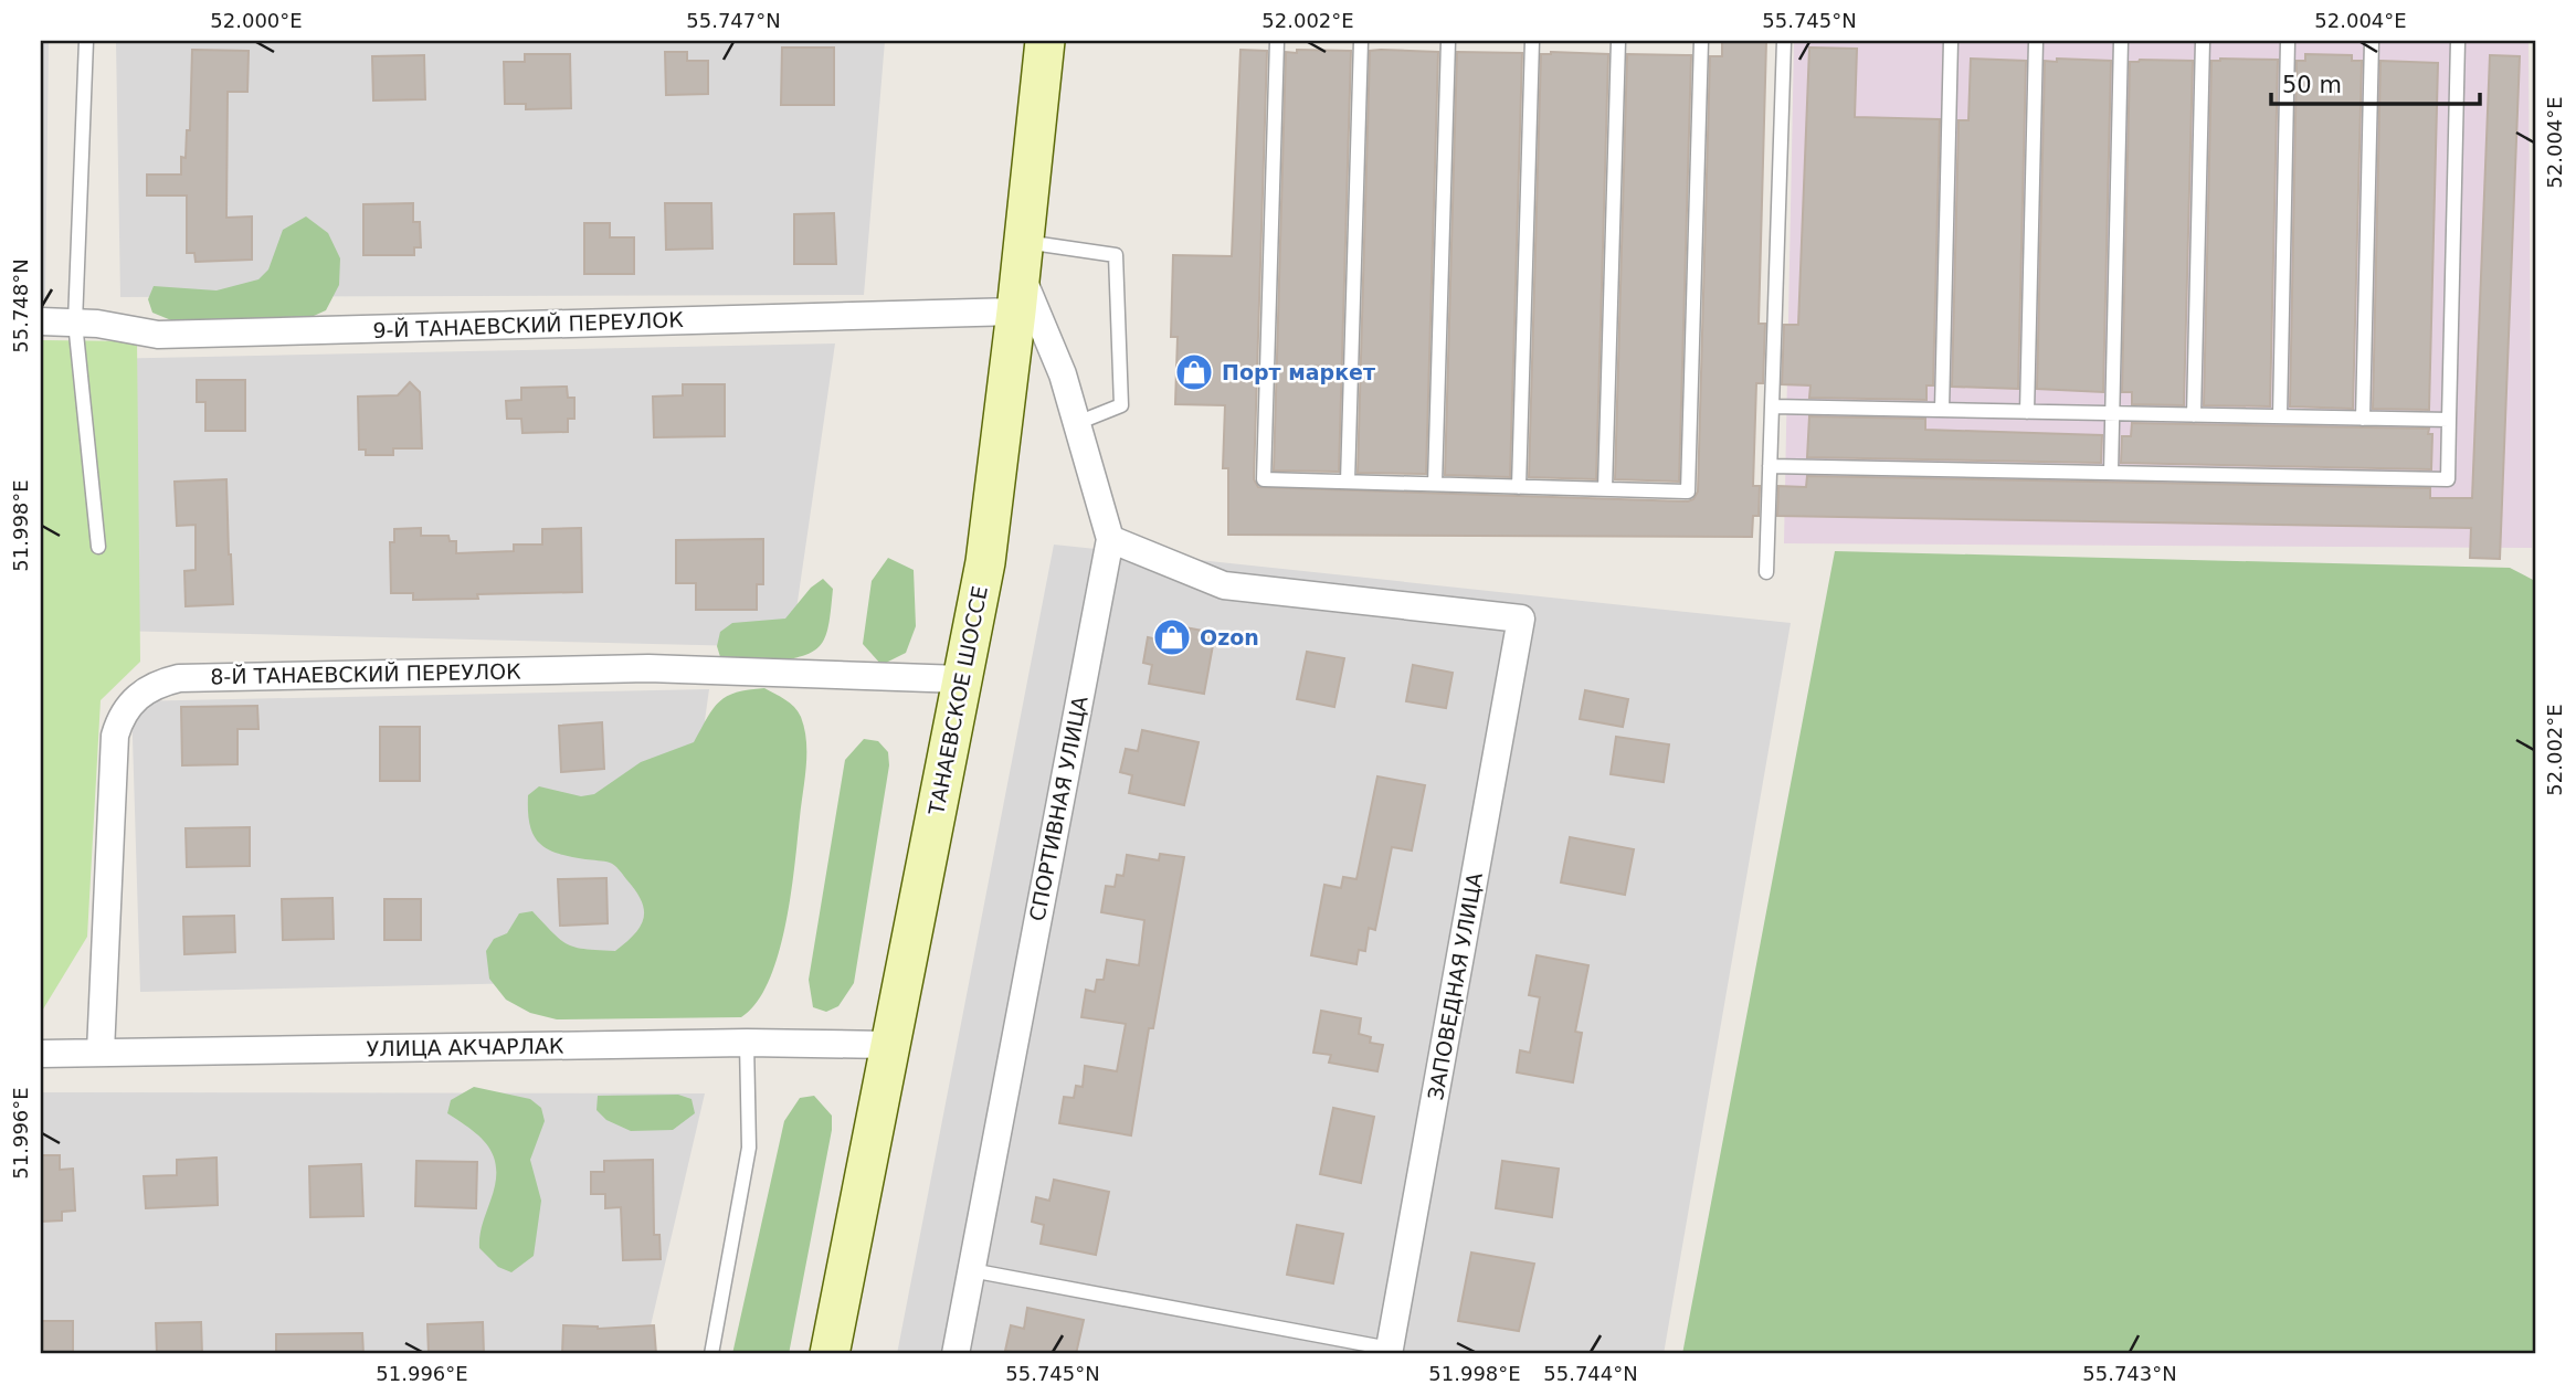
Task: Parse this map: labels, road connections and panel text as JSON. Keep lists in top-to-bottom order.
{
  "streets": {
    "street": [
      "9-Й ТАНАЕВСКИЙ ПЕРЕУЛОК",
      "8-Й ТАНАЕВСКИЙ ПЕРЕУЛОК",
      "ТАНАЕВСКОЕ ШОССЕ",
      "СПОРТИВНАЯ УЛИЦА",
      "ЗАПОВЕДНАЯ УЛИЦА",
      "УЛИЦА АКЧАРЛАК"
    ]
  },
  "crossings": [
    ["9-Й ТАНАЕВСКИЙ ПЕРЕУЛОК", "ТАНАЕВСКОЕ ШОССЕ"],
    ["8-Й ТАНАЕВСКИЙ ПЕРЕУЛОК", "ТАНАЕВСКОЕ ШОССЕ"],
    ["8-Й ТАНАЕВСКИЙ ПЕРЕУЛОК", "УЛИЦА АКЧАРЛАК"],
    ["ТАНАЕВСКОЕ ШОССЕ", "СПОРТИВНАЯ УЛИЦА"],
    ["ТАНАЕВСКОЕ ШОССЕ", "УЛИЦА АКЧАРЛАК"],
    ["СПОРТИВНАЯ УЛИЦА", "ЗАПОВЕДНАЯ УЛИЦА"]
  ],
  "places": {
    "shop": ["Порт маркет", "Ozon"]
  },
  "scale_bar": "50 m",
  "coordinates": [
    "52.000°E",
    "55.747°N",
    "52.002°E",
    "55.745°N",
    "52.004°E",
    "55.748°N",
    "51.998°E",
    "51.996°E",
    "55.744°N",
    "55.743°N"
  ]
}
